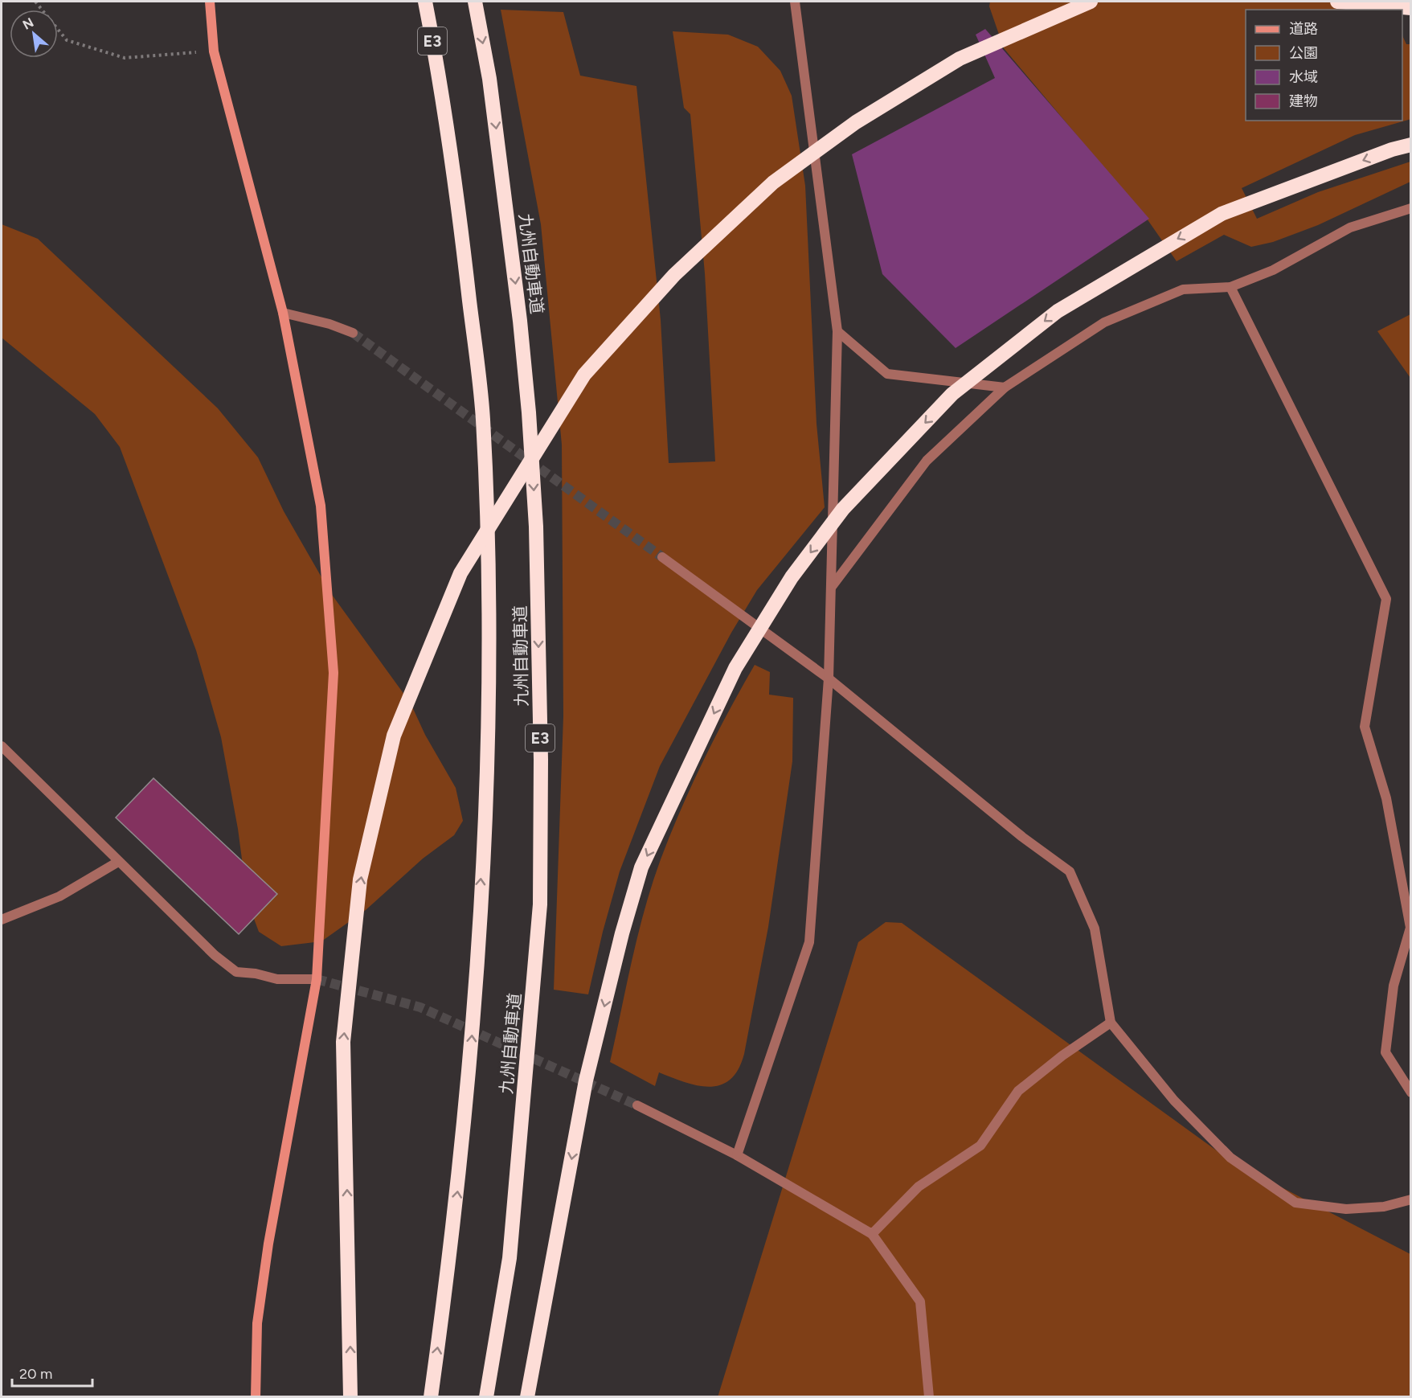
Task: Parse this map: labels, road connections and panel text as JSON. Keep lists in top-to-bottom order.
{
  "streets": {
    "highway": ["E3", "九州自動車道"]
  },
  "legend": [
    "道路",
    "公園",
    "水域",
    "建物"
  ],
  "scale_bar": "20 m",
  "north": "top left"
}
